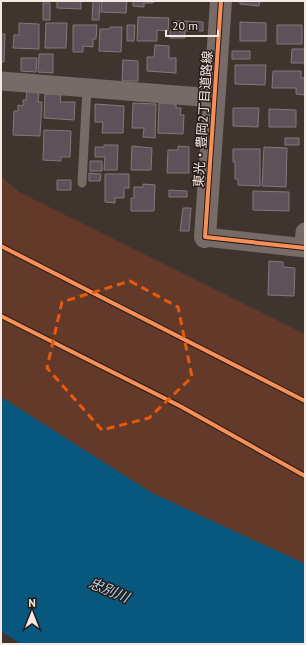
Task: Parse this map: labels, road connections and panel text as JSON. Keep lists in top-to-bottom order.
{
  "streets": {
    "street": ["東光・豊岡2丁目道路線"]
  },
  "water": ["忠別川"],
  "scale_bar": "20 m",
  "north": "top"
}
